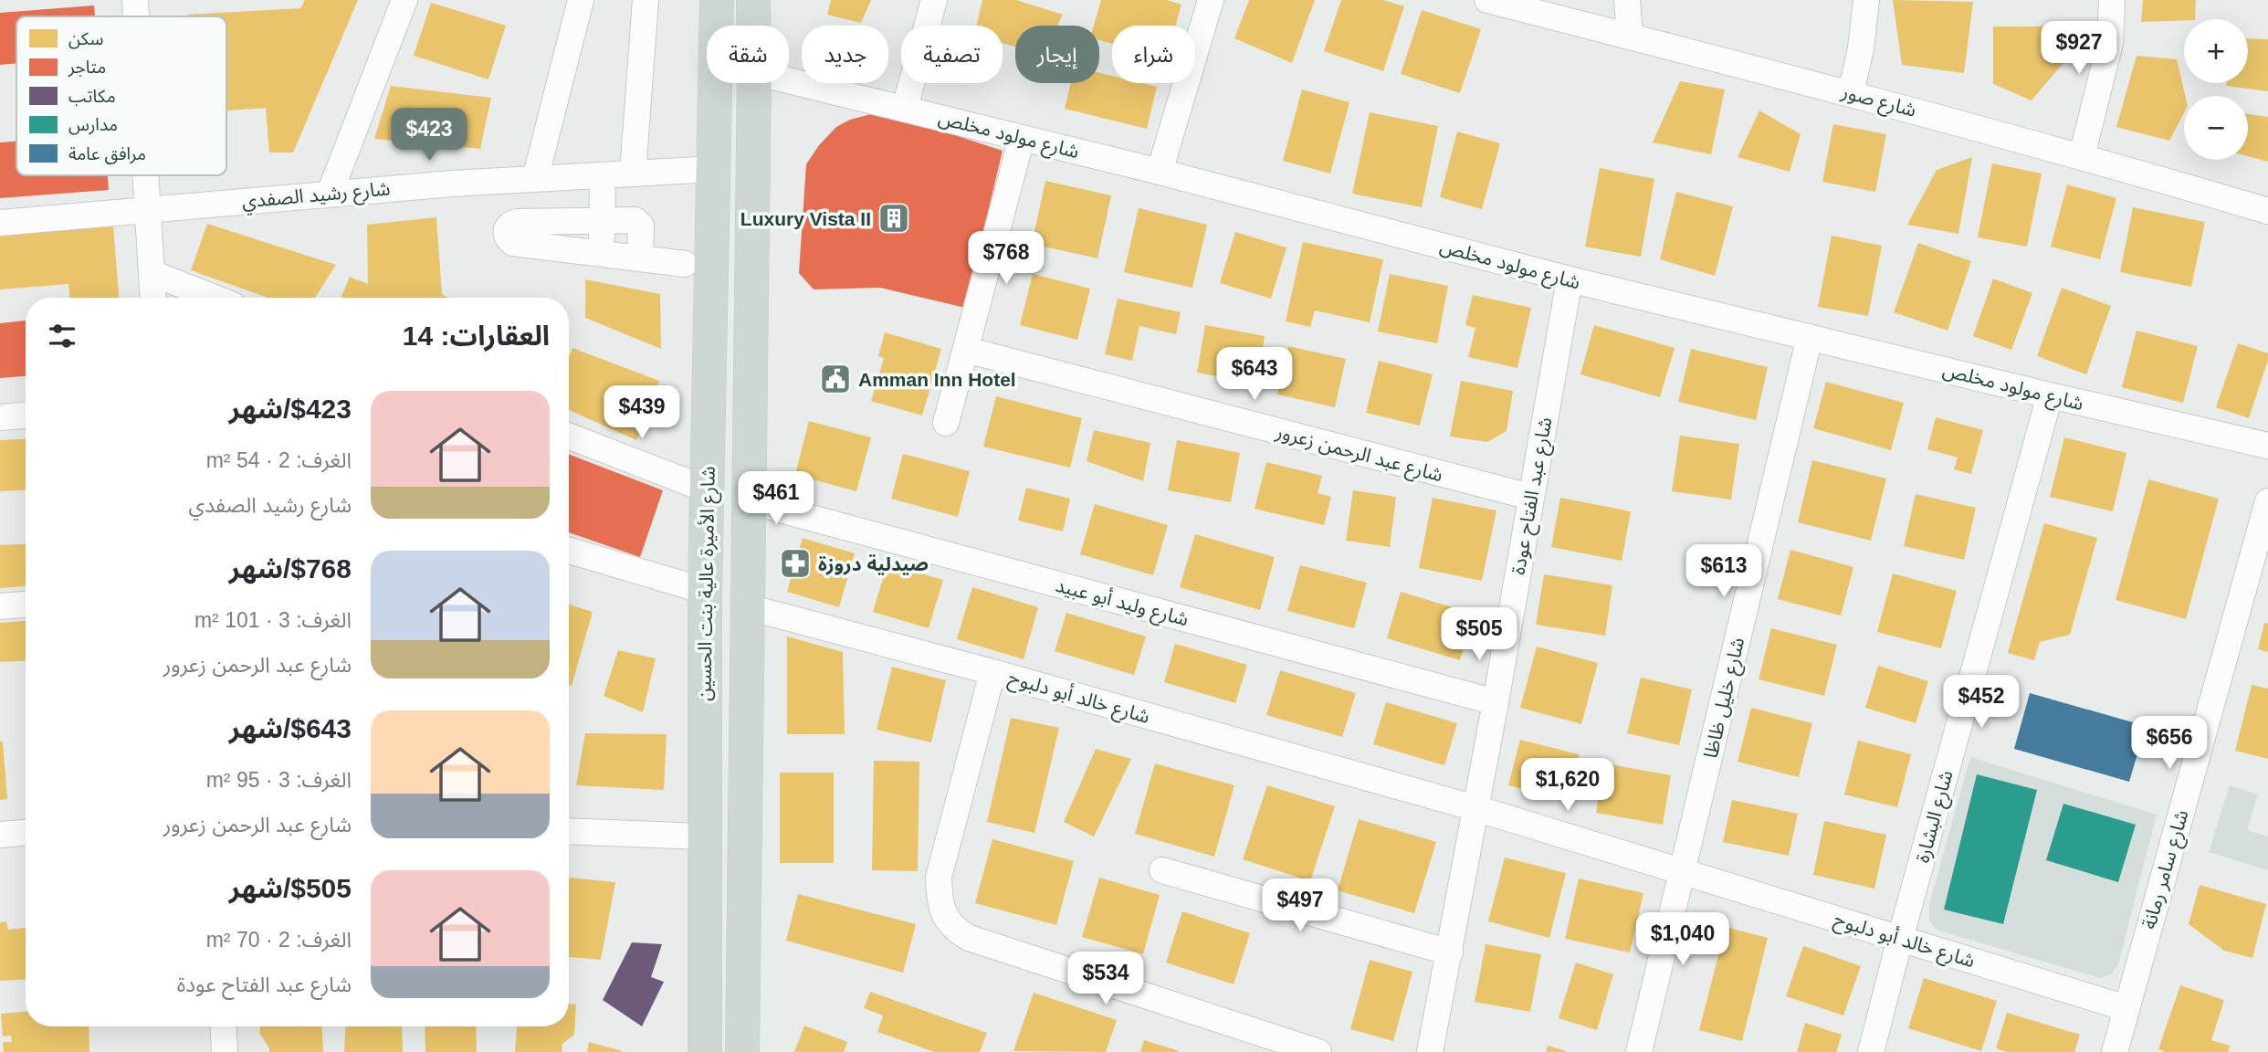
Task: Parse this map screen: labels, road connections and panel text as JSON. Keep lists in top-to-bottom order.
{
  "streets": {
    "main road": ["شارع الأميرة عالية بنت الحسين"],
    "street": [
      "شارع صور",
      "شارع مولود مخلص",
      "شارع رشيد الصفدي",
      "شارع عبد الرحمن زعرور",
      "شارع عبد الفتاح عودة",
      "شارع وليد أبو عبيد",
      "شارع خالد أبو دلبوح",
      "شارع خليل ظاظا",
      "شارع البشارة",
      "شارع سامر رمانة"
    ]
  },
  "crossings": [
    ["شارع مولود مخلص", "شارع عبد الفتاح عودة"],
    ["شارع مولود مخلص", "شارع خليل ظاظا"],
    ["شارع مولود مخلص", "شارع البشارة"],
    ["شارع رشيد الصفدي", "شارع الأميرة عالية بنت الحسين"],
    ["شارع عبد الرحمن زعرور", "شارع عبد الفتاح عودة"],
    ["شارع عبد الفتاح عودة", "شارع وليد أبو عبيد"],
    ["شارع عبد الفتاح عودة", "شارع خالد أبو دلبوح"],
    ["شارع خالد أبو دلبوح", "شارع خليل ظاظا"],
    ["شارع خالد أبو دلبوح", "شارع البشارة"],
    ["شارع خالد أبو دلبوح", "شارع سامر رمانة"]
  ],
  "places": {
    "building": ["Luxury Vista II"],
    "public building": ["Amman Inn Hotel"],
    "pharmacy": ["صيدلية دروزة"]
  },
  "legend": [
    "سكن",
    "متاجر",
    "مكاتب",
    "مدارس",
    "مرافق عامة"
  ],
  "page": {
    "map_buttons": ["+", "−"],
    "price": [
      "$927",
      "$423",
      "$768",
      "$643",
      "$439",
      "$461",
      "$613",
      "$505",
      "$452",
      "$656",
      "$1,620",
      "$497",
      "$1,040",
      "$534"
    ],
    "chip": [
      "شراء",
      "إيجار",
      "تصفية",
      "جديد",
      "شقة"
    ],
    "heading": "العقارات: 14",
    "list": [
      {
        "name": "$423/شهر",
        "note": "الغرف: 2 · 54 m² · شارع رشيد الصفدي"
      },
      {
        "name": "$768/شهر",
        "note": "الغرف: 3 · 101 m² · شارع عبد الرحمن زعرور"
      },
      {
        "name": "$643/شهر",
        "note": "الغرف: 3 · 95 m² · شارع عبد الرحمن زعرور"
      },
      {
        "name": "$505/شهر",
        "note": "الغرف: 2 · 70 m² · شارع عبد الفتاح عودة"
      }
    ]
  }
}
